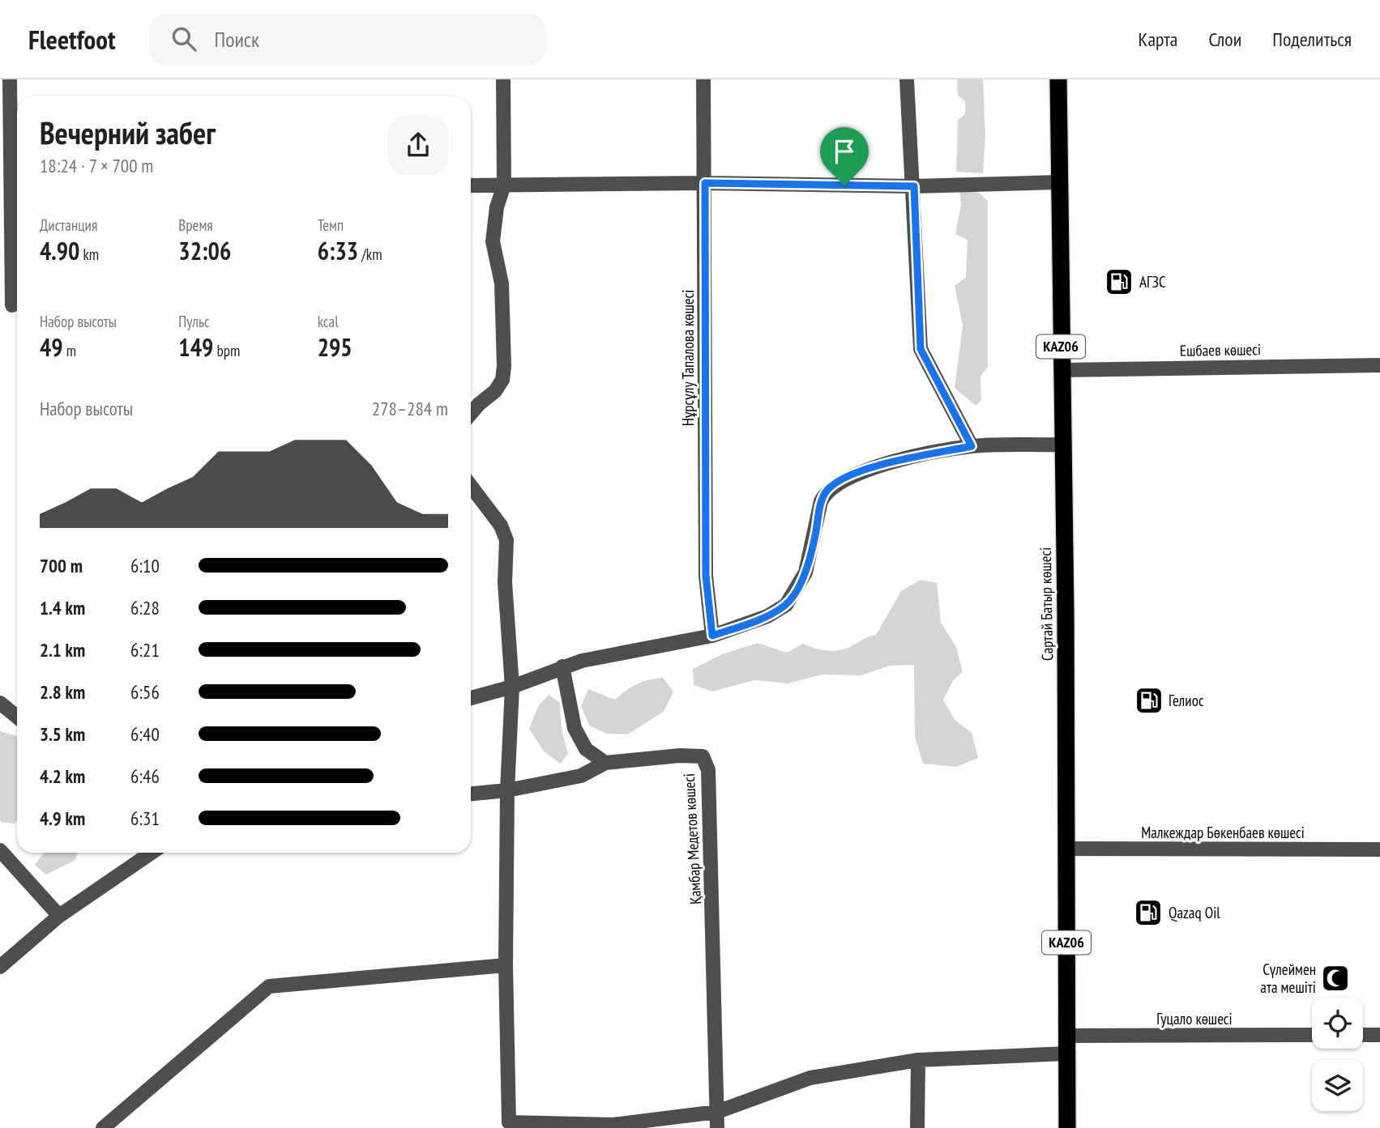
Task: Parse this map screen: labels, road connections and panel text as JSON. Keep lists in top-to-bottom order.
{
  "streets": {
    "highway": ["KАZ06", "Сартай Батыр көшесі"],
    "street": [
      "Ешбаев көшесі",
      "Нұрсұлу Тапалова көшесі",
      "Малкеждар Бөкенбаев көшесі",
      "Қамбар Медетов көшесі",
      "Гуцало көшесі"
    ]
  },
  "crossings": [
    ["Ешбаев көшесі", "Сартай Батыр көшесі"],
    ["Сартай Батыр көшесі", "Малкеждар Бөкенбаев көшесі"],
    ["Сартай Батыр көшесі", "Гуцало көшесі"]
  ],
  "places": {
    "fuel station": ["АГЗС", "Гелиос", "Qazaq Oil"],
    "mosque": ["Сүлеймен ата мешіті"]
  },
  "page": {
    "header": "Fleetfoot",
    "search": "Поиск",
    "nav": ["Карта", "Слои", "Поделиться"],
    "heading": ["Вечерний забег", "18:24 · 7 × 700 m"],
    "stats": [
      ["Дистанция", "4.90 km"],
      ["Время", "32:06"],
      ["Темп", "6:33 /km"],
      ["Набор высоты", "49 m"],
      ["Пульс", "149 bpm"],
      ["kcal", "295"]
    ],
    "chart": ["Набор высоты", "278–284 m"],
    "list": [
      {
        "name": "700 m",
        "note": "6:10"
      },
      {
        "name": "1.4 km",
        "note": "6:28"
      },
      {
        "name": "2.1 km",
        "note": "6:21"
      },
      {
        "name": "2.8 km",
        "note": "6:56"
      },
      {
        "name": "3.5 km",
        "note": "6:40"
      },
      {
        "name": "4.2 km",
        "note": "6:46"
      },
      {
        "name": "4.9 km",
        "note": "6:31"
      }
    ]
  }
}
